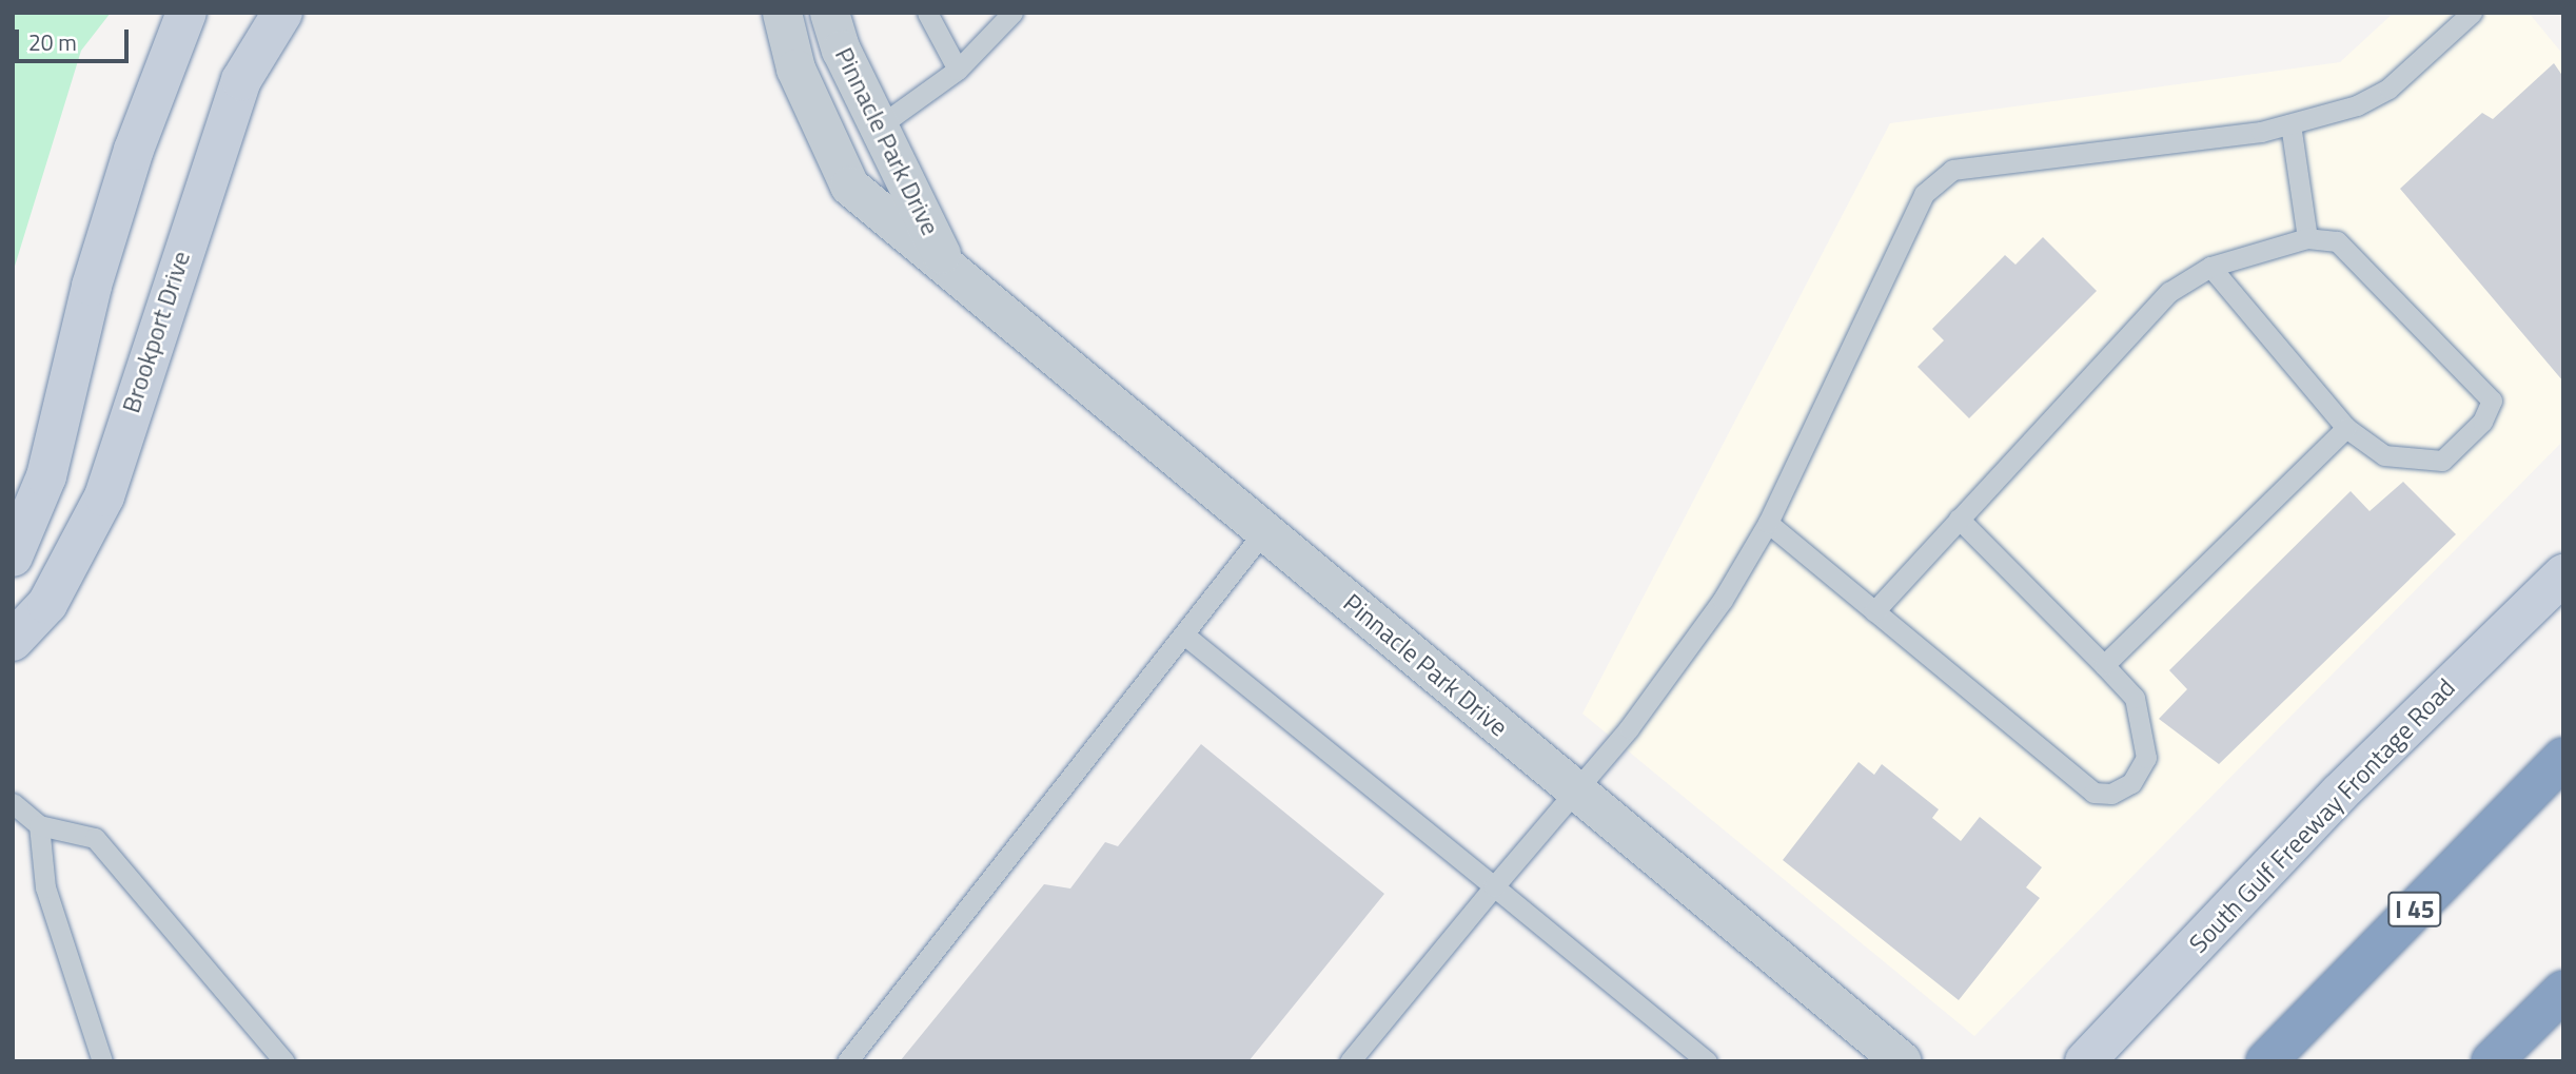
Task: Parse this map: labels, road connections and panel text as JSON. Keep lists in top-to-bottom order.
{
  "streets": {
    "highway": ["I 45"],
    "street": ["Pinnacle Park Drive", "Brookport Drive", "South Gulf Freeway Frontage Road"]
  },
  "scale_bar": "20 m"
}
